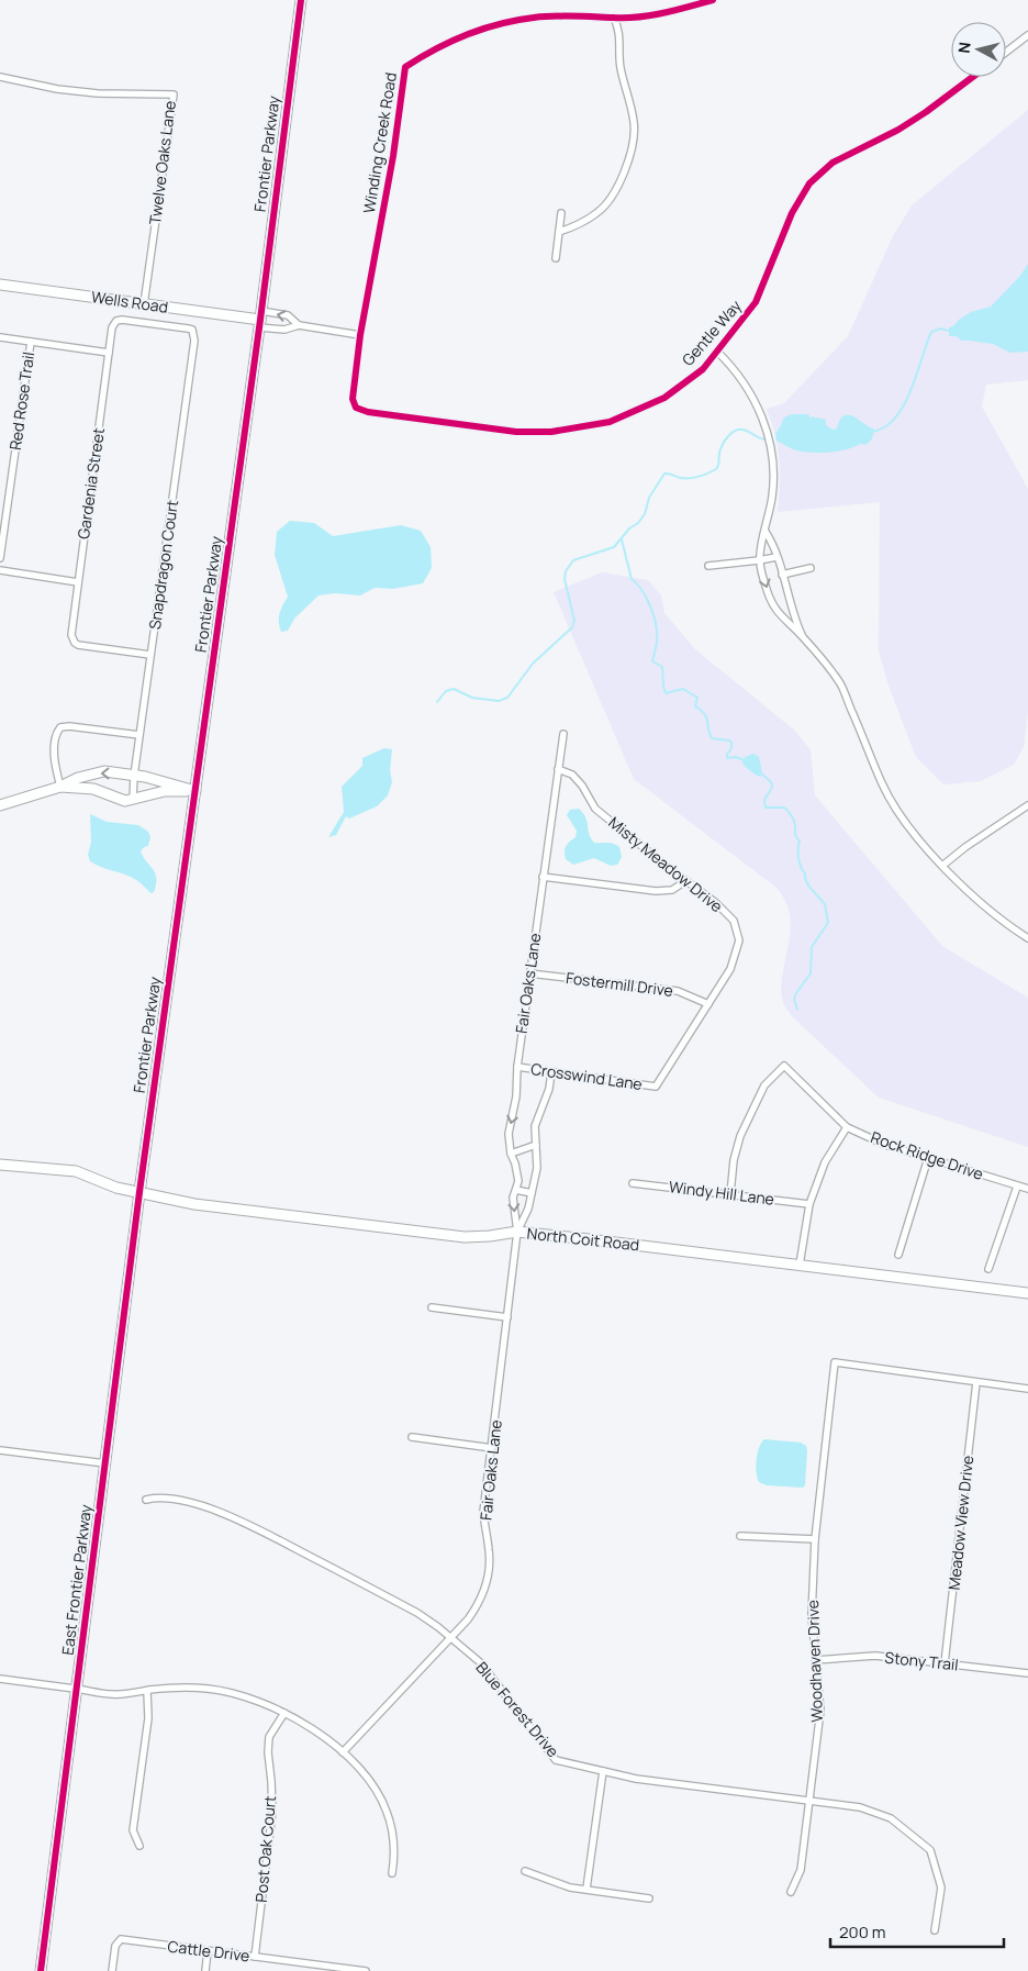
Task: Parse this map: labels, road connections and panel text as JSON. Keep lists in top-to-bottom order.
{
  "streets": {
    "street": [
      "Winding Creek Road",
      "Frontier Parkway",
      "Twelve Oaks Lane",
      "Wells Road",
      "Gentle Way",
      "Red Rose Trail",
      "Gardenia Street",
      "Snapdragon Court",
      "Misty Meadow Drive",
      "Fair Oaks Lane",
      "Fostermill Drive",
      "Crosswind Lane",
      "Rock Ridge Drive",
      "Windy Hill Lane",
      "North Coit Road",
      "Meadow View Drive",
      "East Frontier Parkway",
      "Woodhaven Drive",
      "Stony Trail",
      "Blue Forest Drive",
      "Post Oak Court",
      "Cattle Drive"
    ]
  },
  "crossings": [
    ["Winding Creek Road", "Gentle Way"],
    ["Frontier Parkway", "Wells Road"],
    ["Frontier Parkway", "North Coit Road"],
    ["Frontier Parkway", "East Frontier Parkway"],
    ["Twelve Oaks Lane", "Wells Road"],
    ["Gardenia Street", "Snapdragon Court"],
    ["Misty Meadow Drive", "Fair Oaks Lane"],
    ["Misty Meadow Drive", "Fostermill Drive"],
    ["Misty Meadow Drive", "Crosswind Lane"],
    ["Fair Oaks Lane", "Fostermill Drive"],
    ["Fair Oaks Lane", "Crosswind Lane"],
    ["Fair Oaks Lane", "North Coit Road"],
    ["Fair Oaks Lane", "Blue Forest Drive"],
    ["Rock Ridge Drive", "Windy Hill Lane"],
    ["North Coit Road", "East Frontier Parkway"],
    ["Meadow View Drive", "Woodhaven Drive"],
    ["Meadow View Drive", "Stony Trail"],
    ["Woodhaven Drive", "Stony Trail"],
    ["Woodhaven Drive", "Blue Forest Drive"],
    ["Post Oak Court", "Cattle Drive"]
  ],
  "scale_bar": "200 m",
  "north": "left"
}
